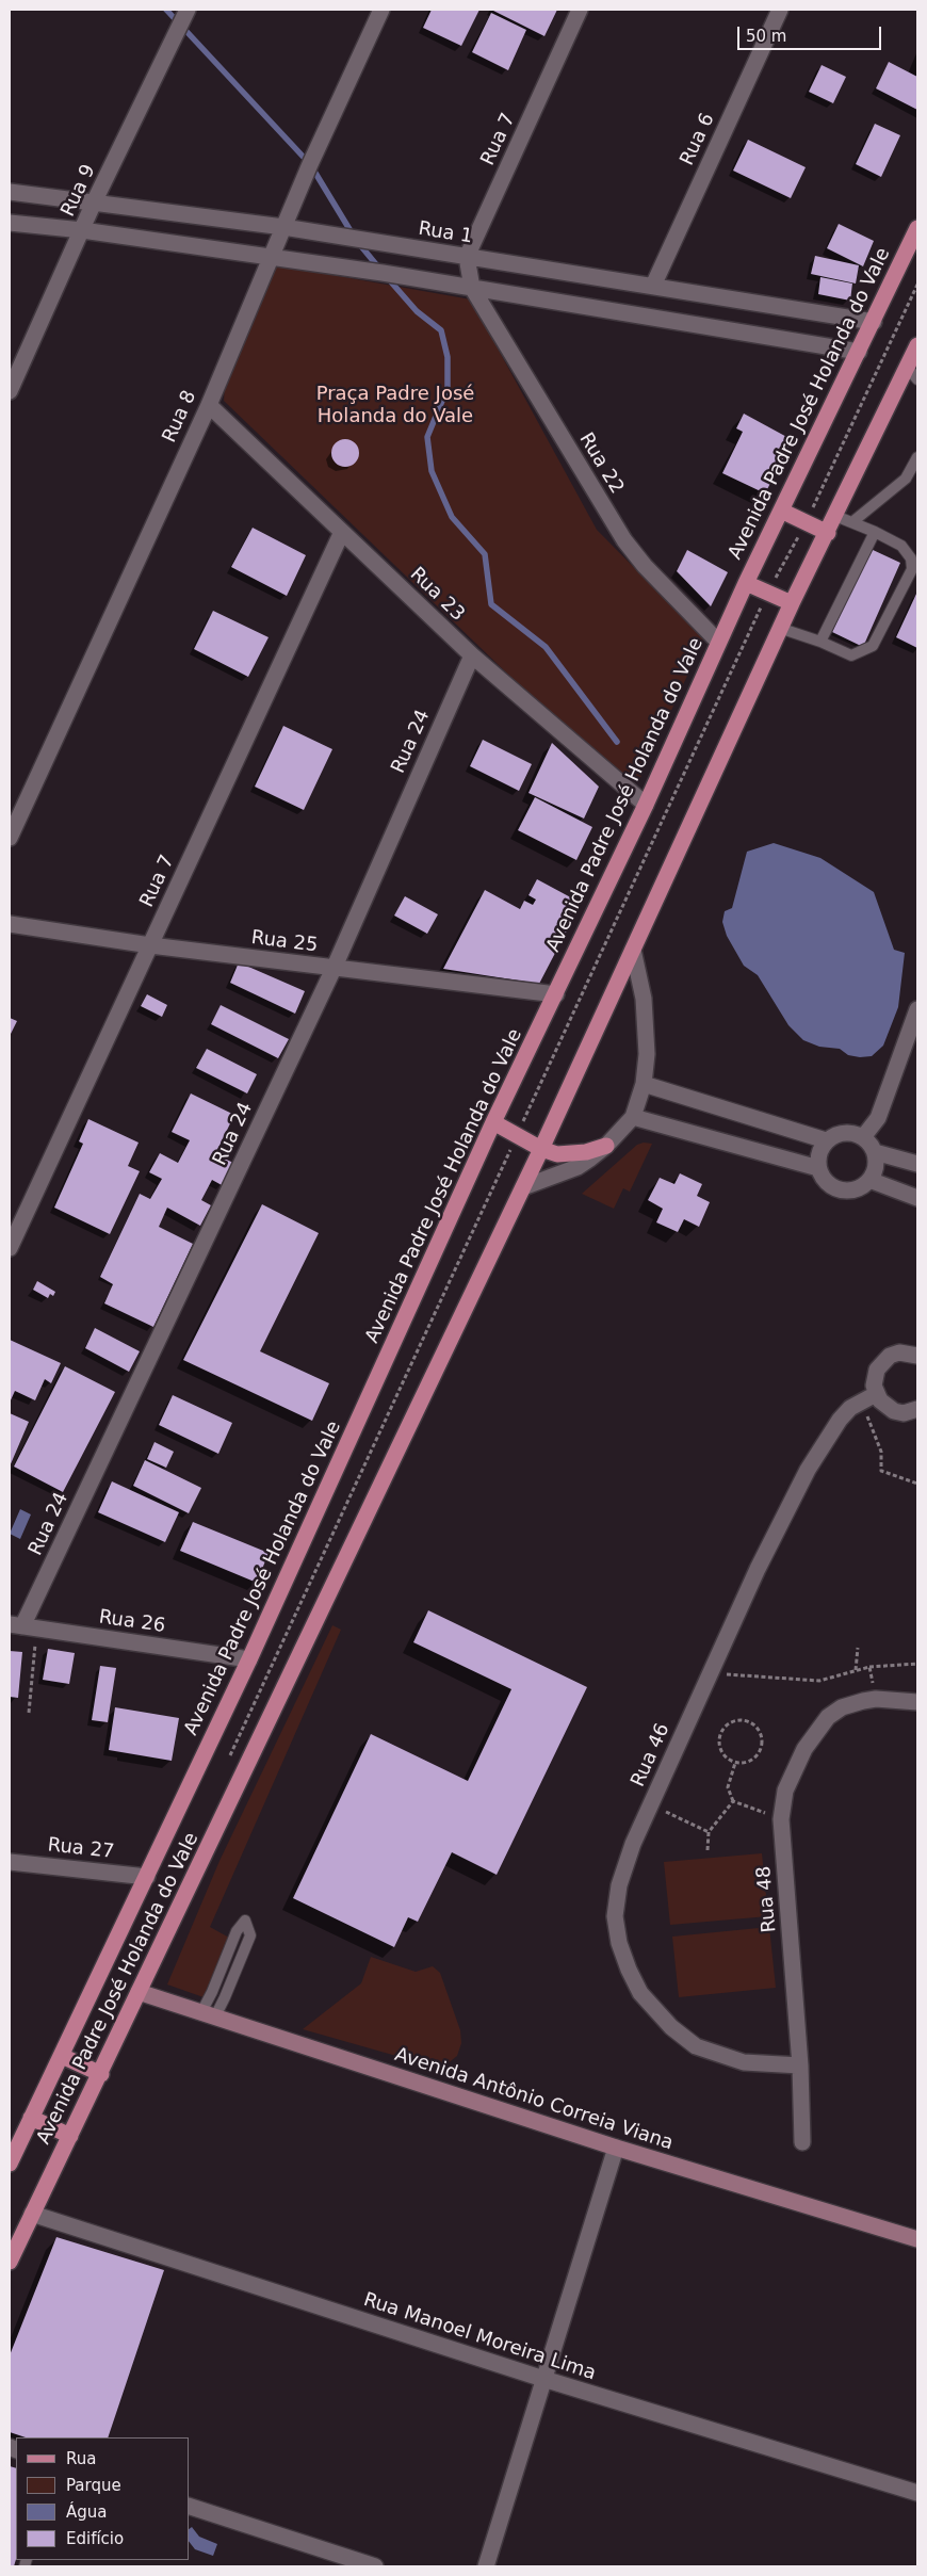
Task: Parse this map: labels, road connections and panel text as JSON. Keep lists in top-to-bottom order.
{
  "streets": {
    "main road": ["Avenida Padre José Holanda do Vale"],
    "street": [
      "Rua 7",
      "Rua 6",
      "Rua 9",
      "Rua 1",
      "Rua 8",
      "Rua 22",
      "Rua 23",
      "Rua 24",
      "Rua 25",
      "Rua 26",
      "Rua 46",
      "Rua 27",
      "Rua 48",
      "Avenida Antônio Correia Viana",
      "Rua Manoel Moreira Lima"
    ]
  },
  "crossings": [
    ["Rua 7", "Rua 1"],
    ["Rua 7", "Rua 23"],
    ["Rua 7", "Rua 25"],
    ["Rua 6", "Rua 1"],
    ["Rua 9", "Rua 1"],
    ["Rua 1", "Avenida Padre José Holanda do Vale"],
    ["Rua 1", "Rua 8"],
    ["Avenida Padre José Holanda do Vale", "Rua 22"],
    ["Avenida Padre José Holanda do Vale", "Rua 23"],
    ["Avenida Padre José Holanda do Vale", "Rua 25"],
    ["Avenida Padre José Holanda do Vale", "Rua 26"],
    ["Avenida Padre José Holanda do Vale", "Rua 27"],
    ["Avenida Padre José Holanda do Vale", "Avenida Antônio Correia Viana"],
    ["Avenida Padre José Holanda do Vale", "Rua Manoel Moreira Lima"],
    ["Rua 8", "Rua 23"],
    ["Rua 23", "Rua 24"],
    ["Rua 24", "Rua 25"],
    ["Rua 24", "Rua 26"],
    ["Rua 46", "Rua 48"]
  ],
  "parks": ["Praça Padre José Holanda do Vale"],
  "legend": [
    "Rua",
    "Parque",
    "Água",
    "Edifício"
  ],
  "scale_bar": "50 m"
}
